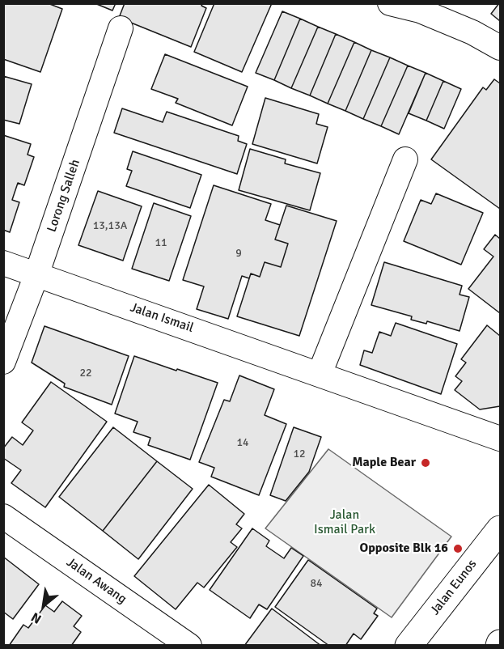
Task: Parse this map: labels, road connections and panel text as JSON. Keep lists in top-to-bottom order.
{
  "streets": {
    "highway": ["Jalan Eunos"],
    "street": ["Lorong Salleh", "Jalan Ismail", "Jalan Awang"]
  },
  "crossings": [
    ["Lorong Salleh", "Jalan Ismail"]
  ],
  "parks": ["Jalan Ismail Park"],
  "places": ["Maple Bear", "Opposite Blk 16"],
  "house_numbers": [
    "13,13A",
    "11",
    "9",
    "22",
    "14",
    "12",
    "84"
  ],
  "north": "bottom left"
}
